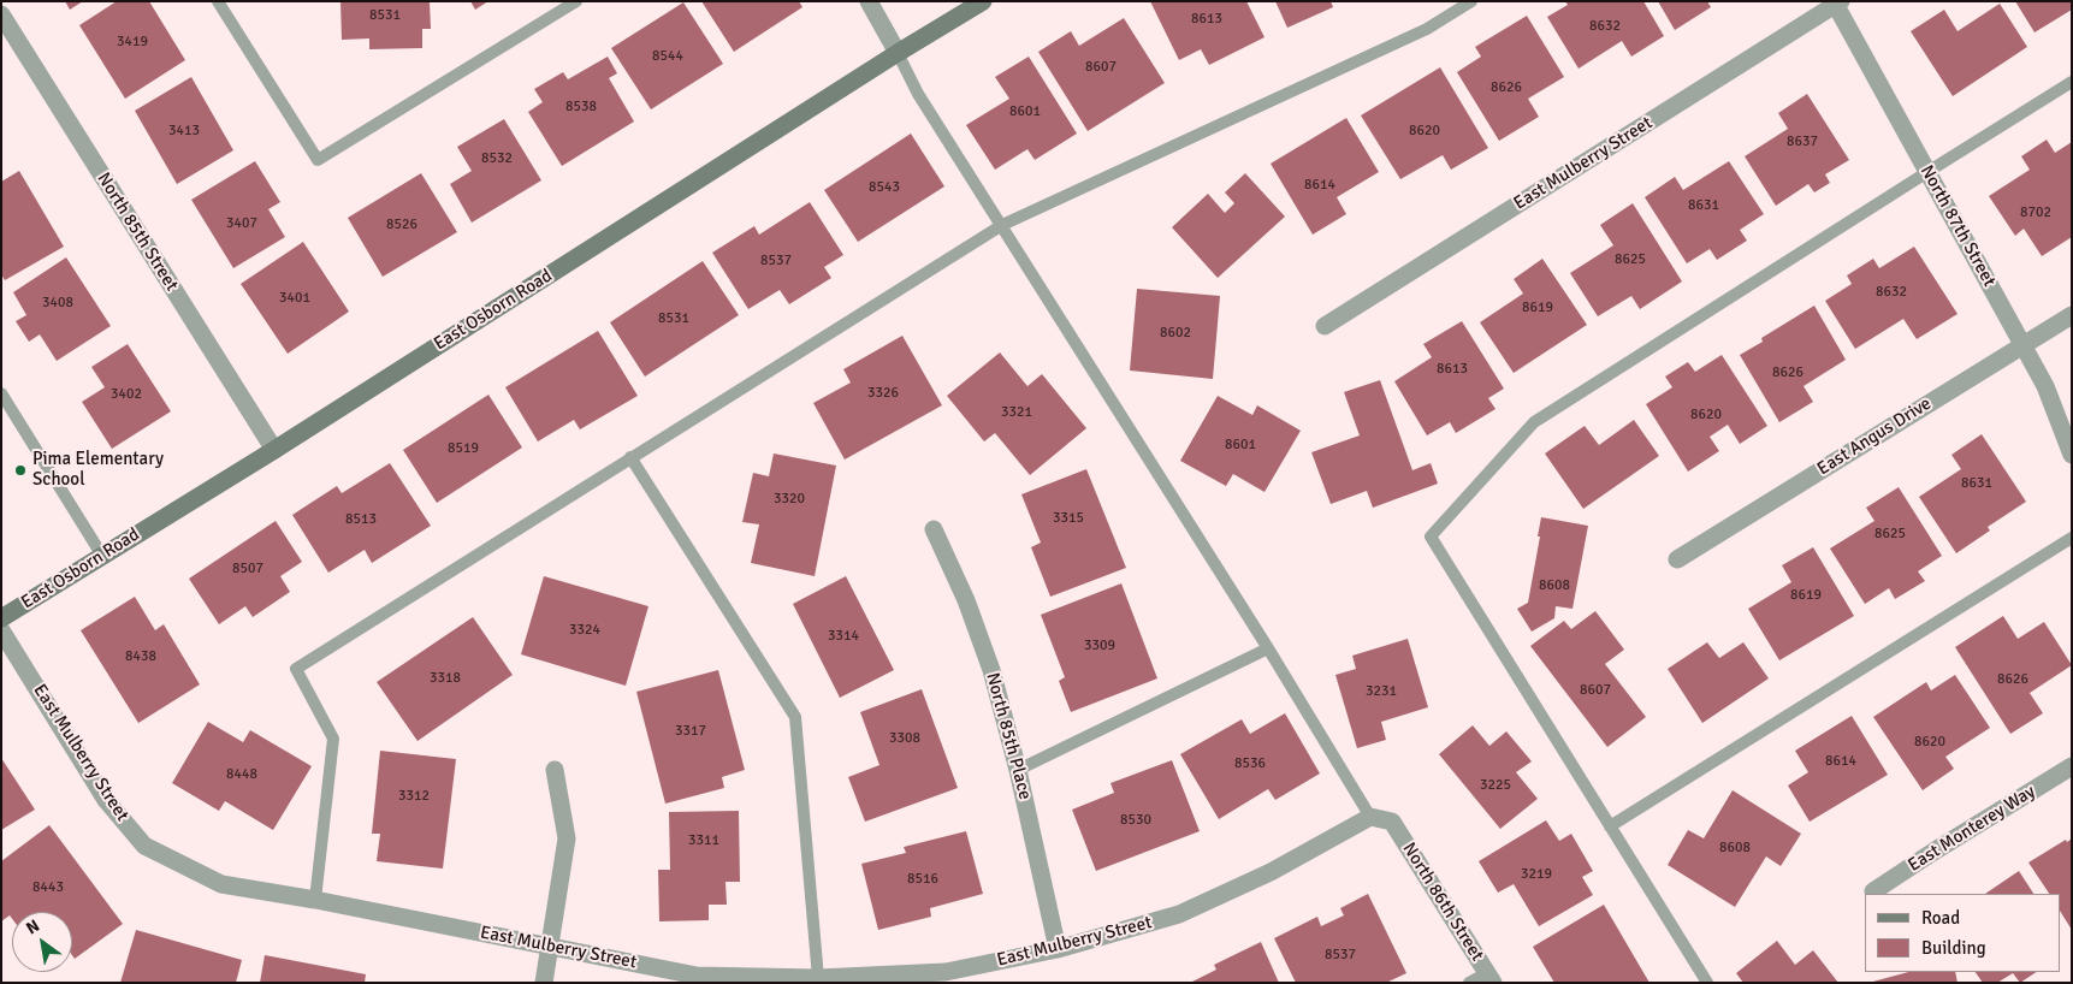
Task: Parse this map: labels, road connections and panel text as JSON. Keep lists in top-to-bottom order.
{
  "streets": {
    "street": [
      "East Mulberry Street",
      "North 87th Street",
      "North 85th Street",
      "East Osborn Road",
      "East Angus Drive",
      "North 85th Place",
      "East Monterey Way",
      "North 86th Street"
    ]
  },
  "crossings": [
    ["East Mulberry Street", "North 87th Street"],
    ["East Mulberry Street", "North 85th Place"],
    ["East Mulberry Street", "North 86th Street"],
    ["North 87th Street", "East Angus Drive"],
    ["North 85th Street", "East Osborn Road"]
  ],
  "places": ["Pima Elementary School"],
  "house_numbers": [
    "8531",
    "8613",
    "8632",
    "3419",
    "8544",
    "8607",
    "8626",
    "8538",
    "8601",
    "3413",
    "8620",
    "8637",
    "8532",
    "8614",
    "8543",
    "8631",
    "8702",
    "3407",
    "8526",
    "8625",
    "8537",
    "8632",
    "3401",
    "3408",
    "8619",
    "8531",
    "8602",
    "8613",
    "8626",
    "3326",
    "3402",
    "3321",
    "8620",
    "8601",
    "8519",
    "8631",
    "3320",
    "3315",
    "8513",
    "8625",
    "8507",
    "8608",
    "8619",
    "3324",
    "3314",
    "3309",
    "8438",
    "3318",
    "8626",
    "8607",
    "3231",
    "3317",
    "3308",
    "8620",
    "8614",
    "8536",
    "8448",
    "3225",
    "3312",
    "8530",
    "3311",
    "8608",
    "3219",
    "8516",
    "8443",
    "8537"
  ],
  "legend": ["Road", "Building"],
  "north": "top left"
}
